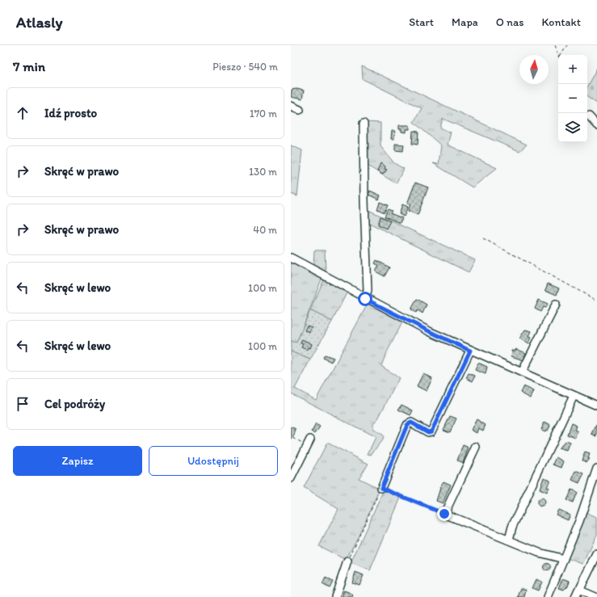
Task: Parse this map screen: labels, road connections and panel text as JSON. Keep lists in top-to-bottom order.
{
  "north": "top",
  "page": {
    "header": "Atlasly",
    "nav": [
      "Start",
      "Mapa",
      "O nas",
      "Kontakt"
    ],
    "heading": ["7 min", "Pieszo · 540 m"],
    "map_buttons": ["+", "−"],
    "list": [
      ["Idź prosto", "170 m"],
      ["Skręć w prawo", "130 m"],
      ["Skręć w prawo", "40 m"],
      ["Skręć w lewo", "100 m"],
      ["Skręć w lewo", "100 m"],
      "Cel podróży"
    ],
    "buttons": ["Zapisz", "Udostępnij"]
  }
}
